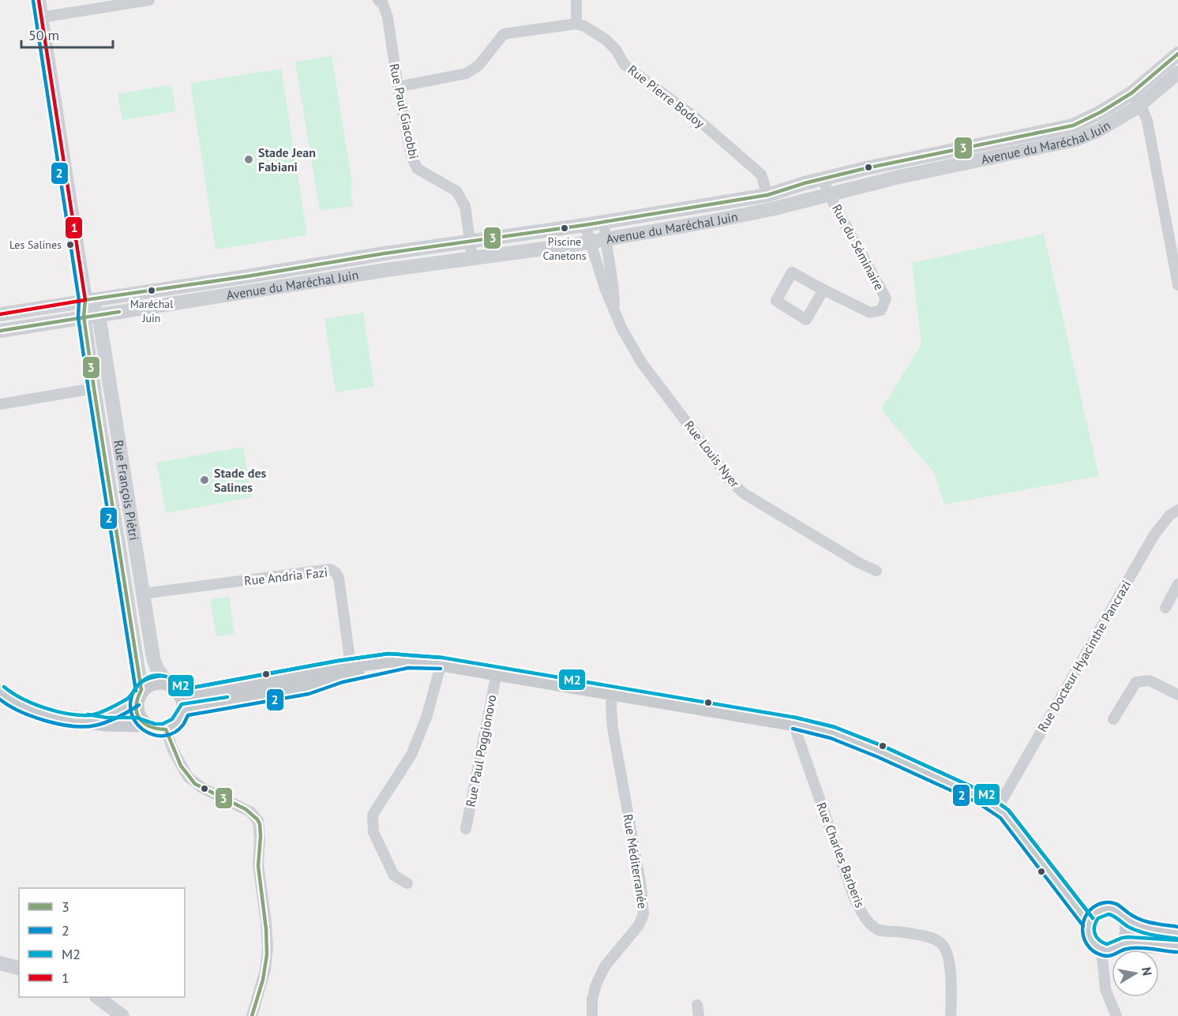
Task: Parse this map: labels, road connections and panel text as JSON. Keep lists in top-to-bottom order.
{
  "streets": {
    "main road": ["Avenue du Maréchal Juin", "Rue François Piétri"],
    "street": [
      "Rue Pierre Bodoy",
      "Rue Paul Giacobbi",
      "Rue du Séminaire",
      "Rue Louis Nyer",
      "Rue Andria Fazi",
      "Rue Docteur Hyacinthe Pancrazi",
      "Rue Paul Poggionovo",
      "Rue Charles Barberis",
      "Rue Méditerranée"
    ]
  },
  "crossings": [
    ["Rue Pierre Bodoy", "Avenue du Maréchal Juin"],
    ["Rue Paul Giacobbi", "Avenue du Maréchal Juin"],
    ["Avenue du Maréchal Juin", "Rue du Séminaire"],
    ["Avenue du Maréchal Juin", "Rue Louis Nyer"],
    ["Avenue du Maréchal Juin", "Rue François Piétri"],
    ["Rue François Piétri", "Rue Andria Fazi"]
  ],
  "places": [
    "Stade Jean Fabiani",
    "Piscine Canetons",
    "Les Salines",
    "Maréchal Juin",
    "Stade des Salines"
  ],
  "lines": [
    "transit line 1",
    "transit line 2",
    "transit line 3",
    "transit line M2"
  ],
  "legend": [
    "3",
    "2",
    "M2",
    "1"
  ],
  "scale_bar": "50 m",
  "north": "right"
}
